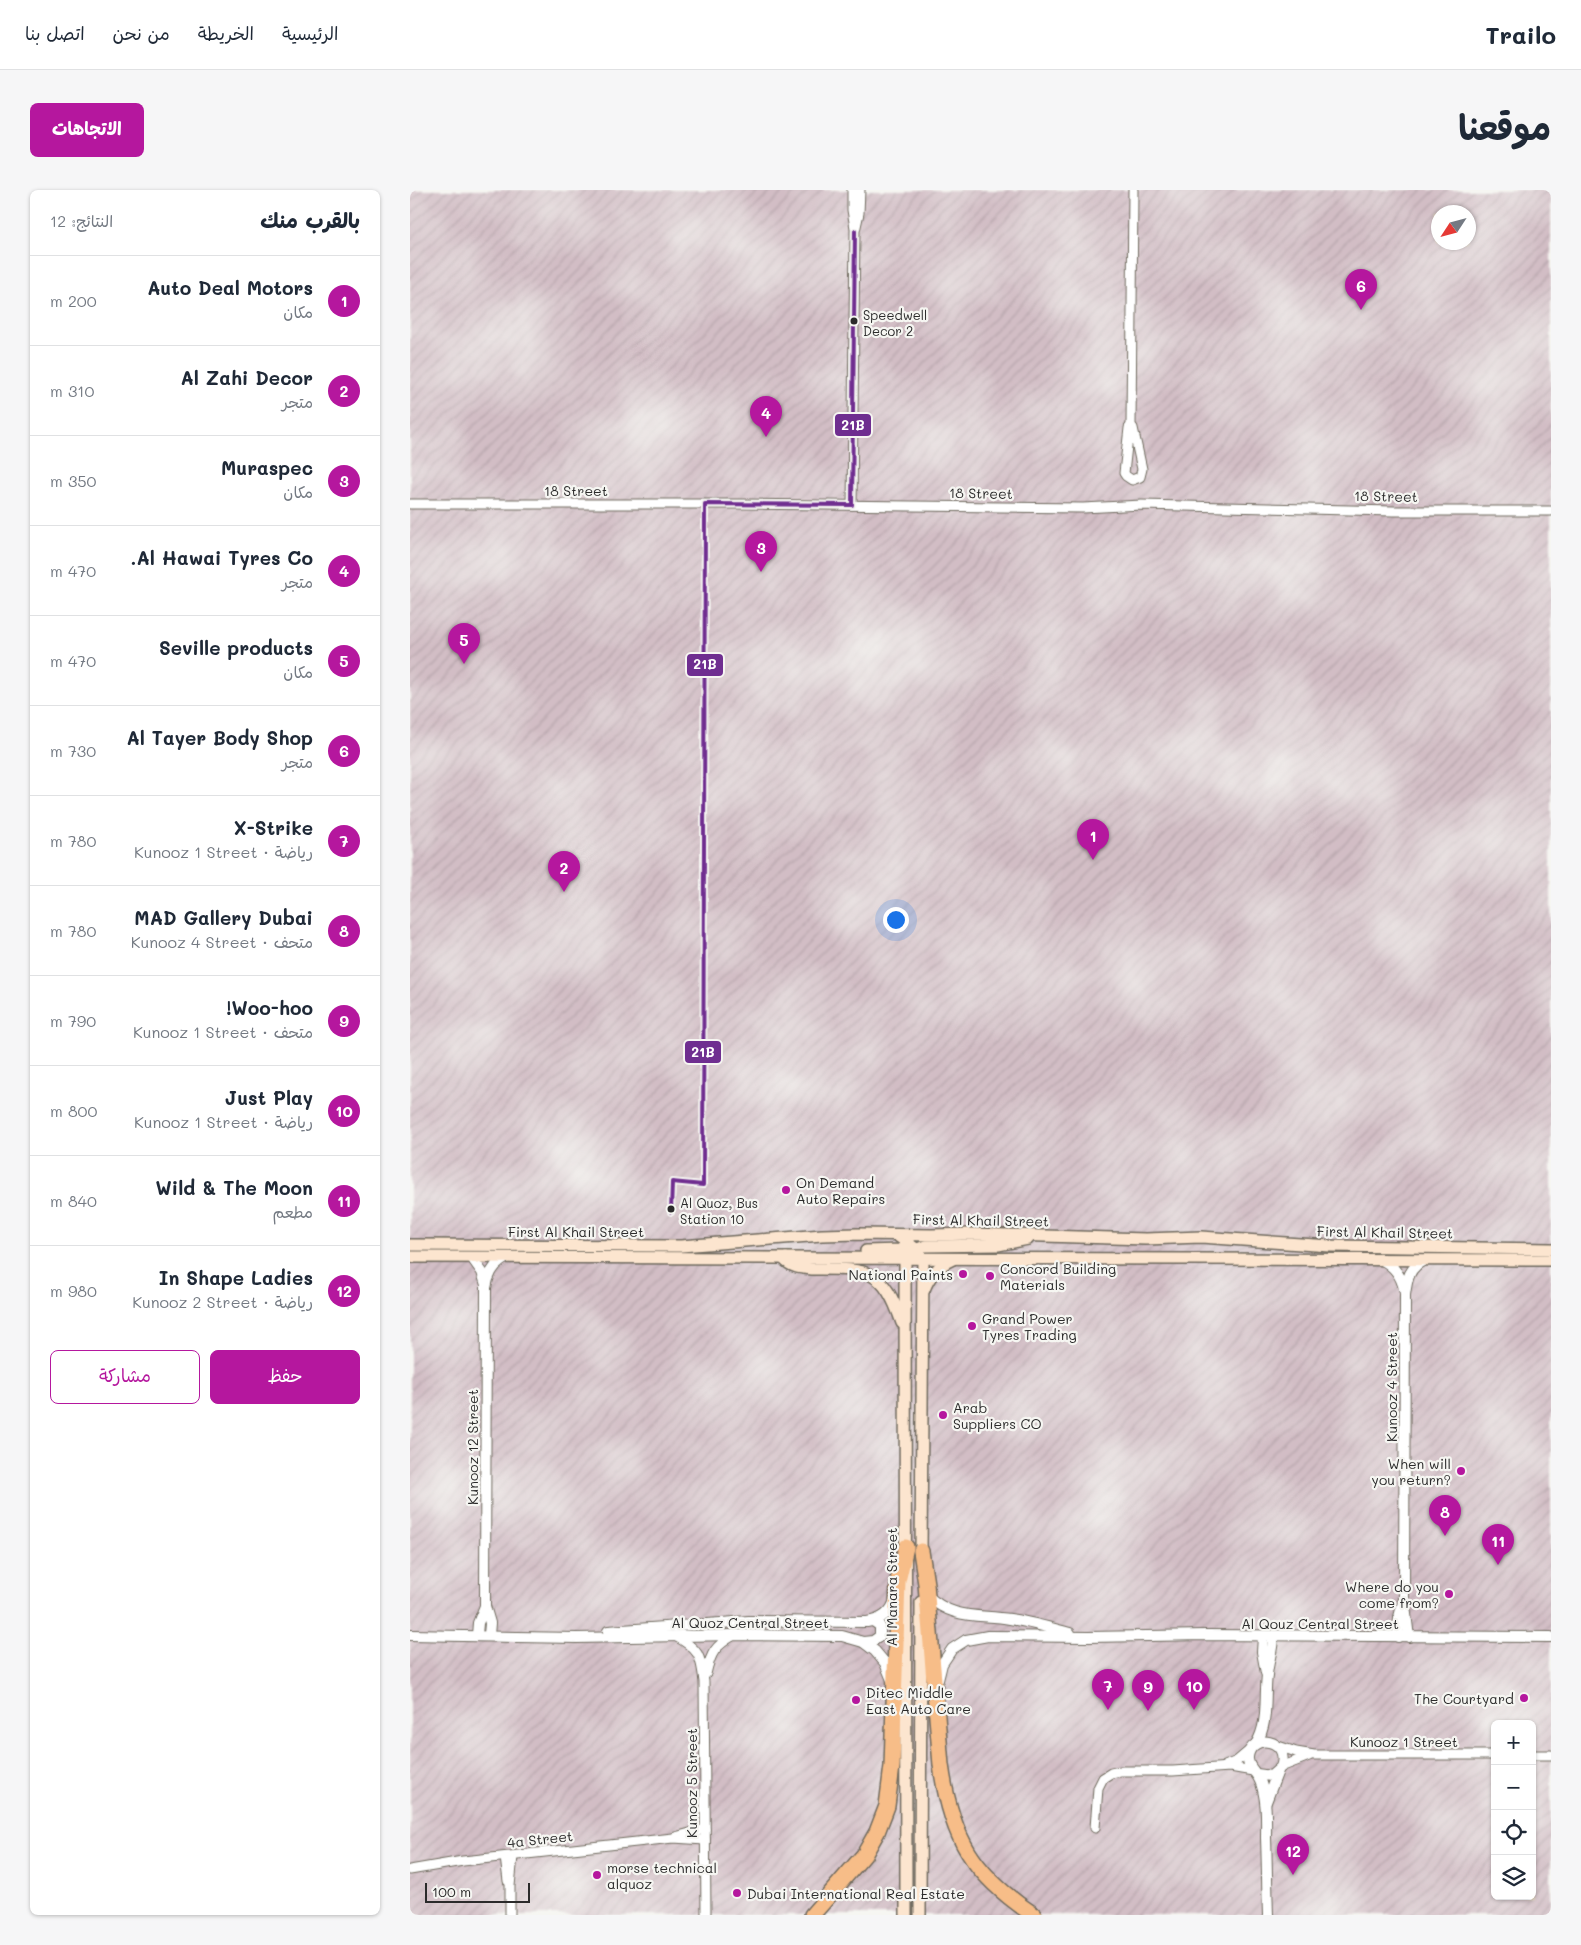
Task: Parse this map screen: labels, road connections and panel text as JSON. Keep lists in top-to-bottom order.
{
  "streets": {
    "main road": ["First Al Khail Street", "Al Manara Street"],
    "street": [
      "18 Street",
      "Kunooz 4 Street",
      "Kunooz 12 Street",
      "Al Quoz Central Street",
      "Al Qouz Central Street",
      "Kunooz 1 Street",
      "Kunooz 5 Street",
      "4a Street"
    ]
  },
  "crossings": [
    ["First Al Khail Street", "Kunooz 4 Street"],
    ["First Al Khail Street", "Kunooz 12 Street"],
    ["First Al Khail Street", "Al Manara Street"],
    ["Kunooz 4 Street", "Al Qouz Central Street"],
    ["Kunooz 12 Street", "Al Quoz Central Street"],
    ["Al Quoz Central Street", "Kunooz 5 Street"],
    ["Kunooz 5 Street", "4a Street"]
  ],
  "places": [
    "Speedwell Decor 2",
    "On Demand Auto Repairs",
    "Al Quoz, Bus Station 10",
    "National Paints",
    "Concord Building Materials",
    "Grand Power Tyres Trading",
    "Arab Suppliers CO",
    "When will you return?",
    "Where do you come from?",
    "The Courtyard",
    "Ditec Middle East Auto Care",
    "morse technical alquoz",
    "Dubai International Real Estate"
  ],
  "lines": ["transit line 21B"],
  "scale_bar": "100 m",
  "north": "bottom left",
  "page": {
    "header": "Trailo",
    "nav": [
      "الرئيسية",
      "الخريطة",
      "من نحن",
      "اتصل بنا"
    ],
    "title": "موقعنا",
    "buttons": [
      "الاتجاهات",
      ["حفظ", "مشاركة"]
    ],
    "heading": ["بالقرب منك", "النتائج: 12"],
    "list": [
      {
        "mark": "1",
        "name": "Auto Deal Motors",
        "note": "مكان",
        "value": "200 m"
      },
      {
        "mark": "2",
        "name": "Al Zahi Decor",
        "note": "متجر",
        "value": "310 m"
      },
      {
        "mark": "3",
        "name": "Muraspec",
        "note": "مكان",
        "value": "350 m"
      },
      {
        "mark": "4",
        "name": "Al Hawai Tyres Co.",
        "note": "متجر",
        "value": "470 m"
      },
      {
        "mark": "5",
        "name": "Seville products",
        "note": "مكان",
        "value": "470 m"
      },
      {
        "mark": "6",
        "name": "Al Tayer Body Shop",
        "note": "متجر",
        "value": "730 m"
      },
      {
        "mark": "7",
        "name": "X-Strike",
        "note": "رياضة · Kunooz 1 Street",
        "value": "780 m"
      },
      {
        "mark": "8",
        "name": "MAD Gallery Dubai",
        "note": "متحف · Kunooz 4 Street",
        "value": "780 m"
      },
      {
        "mark": "9",
        "name": "Woo-hoo!",
        "note": "متحف · Kunooz 1 Street",
        "value": "790 m"
      },
      {
        "mark": "10",
        "name": "Just Play",
        "note": "رياضة · Kunooz 1 Street",
        "value": "800 m"
      },
      {
        "mark": "11",
        "name": "Wild & The Moon",
        "note": "مطعم",
        "value": "840 m"
      },
      {
        "mark": "12",
        "name": "In Shape Ladies",
        "note": "رياضة · Kunooz 2 Street",
        "value": "980 m"
      }
    ],
    "pins": [
      "6",
      "4",
      "3",
      "5",
      "1",
      "2",
      "8",
      "11",
      "7",
      "10",
      "9",
      "12"
    ],
    "map_buttons": ["+", "−"],
    "scale": "100 m"
  }
}
